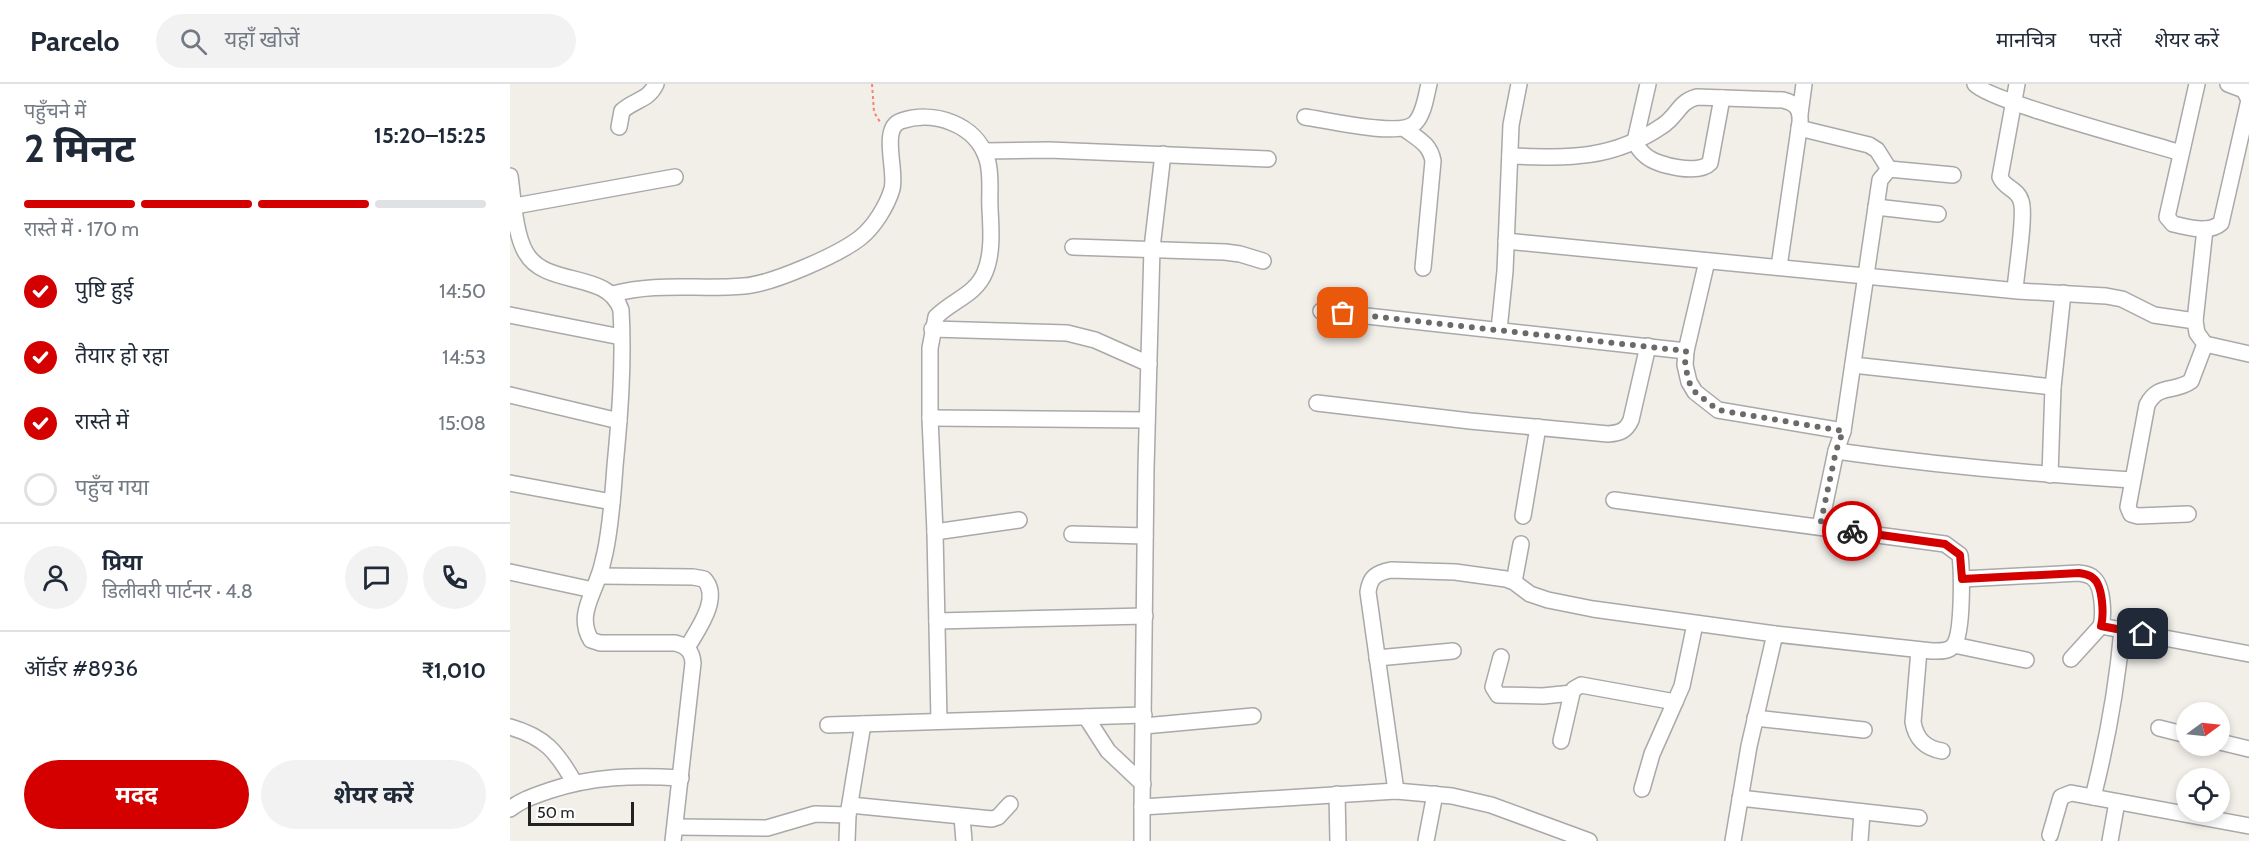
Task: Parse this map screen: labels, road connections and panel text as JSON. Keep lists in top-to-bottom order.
{
  "scale_bar": "50 m",
  "north": "right",
  "page": {
    "header": "Parcelo",
    "search": "यहाँ खोजें",
    "nav": ["मानचित्र", "परतें", "शेयर करें"],
    "heading": ["2 मिनट", "पहुँचने में", "15:20–15:25"],
    "panel": [
      "प्रिया",
      "डिलीवरी पार्टनर · 4.8",
      "ऑर्डर #8936",
      "₹1,010"
    ],
    "bar": "रास्ते में · 170 m",
    "list": [
      ["पुष्टि हुई", "14:50"],
      ["तैयार हो रहा", "14:53"],
      ["रास्ते में", "15:08"],
      "पहुँच गया"
    ],
    "buttons": ["मदद", "शेयर करें"],
    "scale": "50 m"
  }
}
